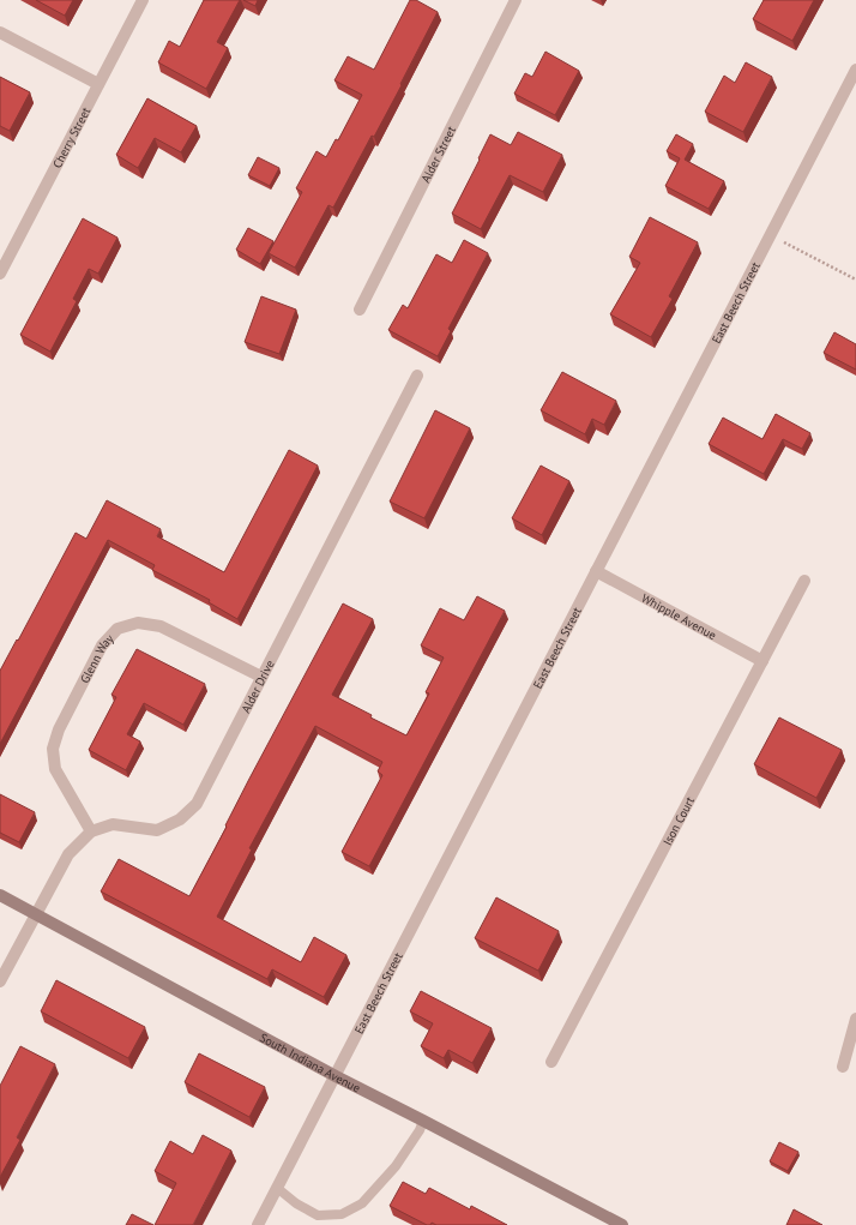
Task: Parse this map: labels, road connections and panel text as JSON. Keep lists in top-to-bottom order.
{
  "streets": {
    "main road": ["South Indiana Avenue"],
    "street": [
      "Cherry Street",
      "Alder Street",
      "East Beech Street",
      "Whipple Avenue",
      "Glenn Way",
      "Alder Drive",
      "Ison Court"
    ]
  },
  "crossings": [
    ["East Beech Street", "Whipple Avenue"],
    ["East Beech Street", "South Indiana Avenue"],
    ["Whipple Avenue", "Ison Court"],
    ["Glenn Way", "Alder Drive"]
  ]
}
